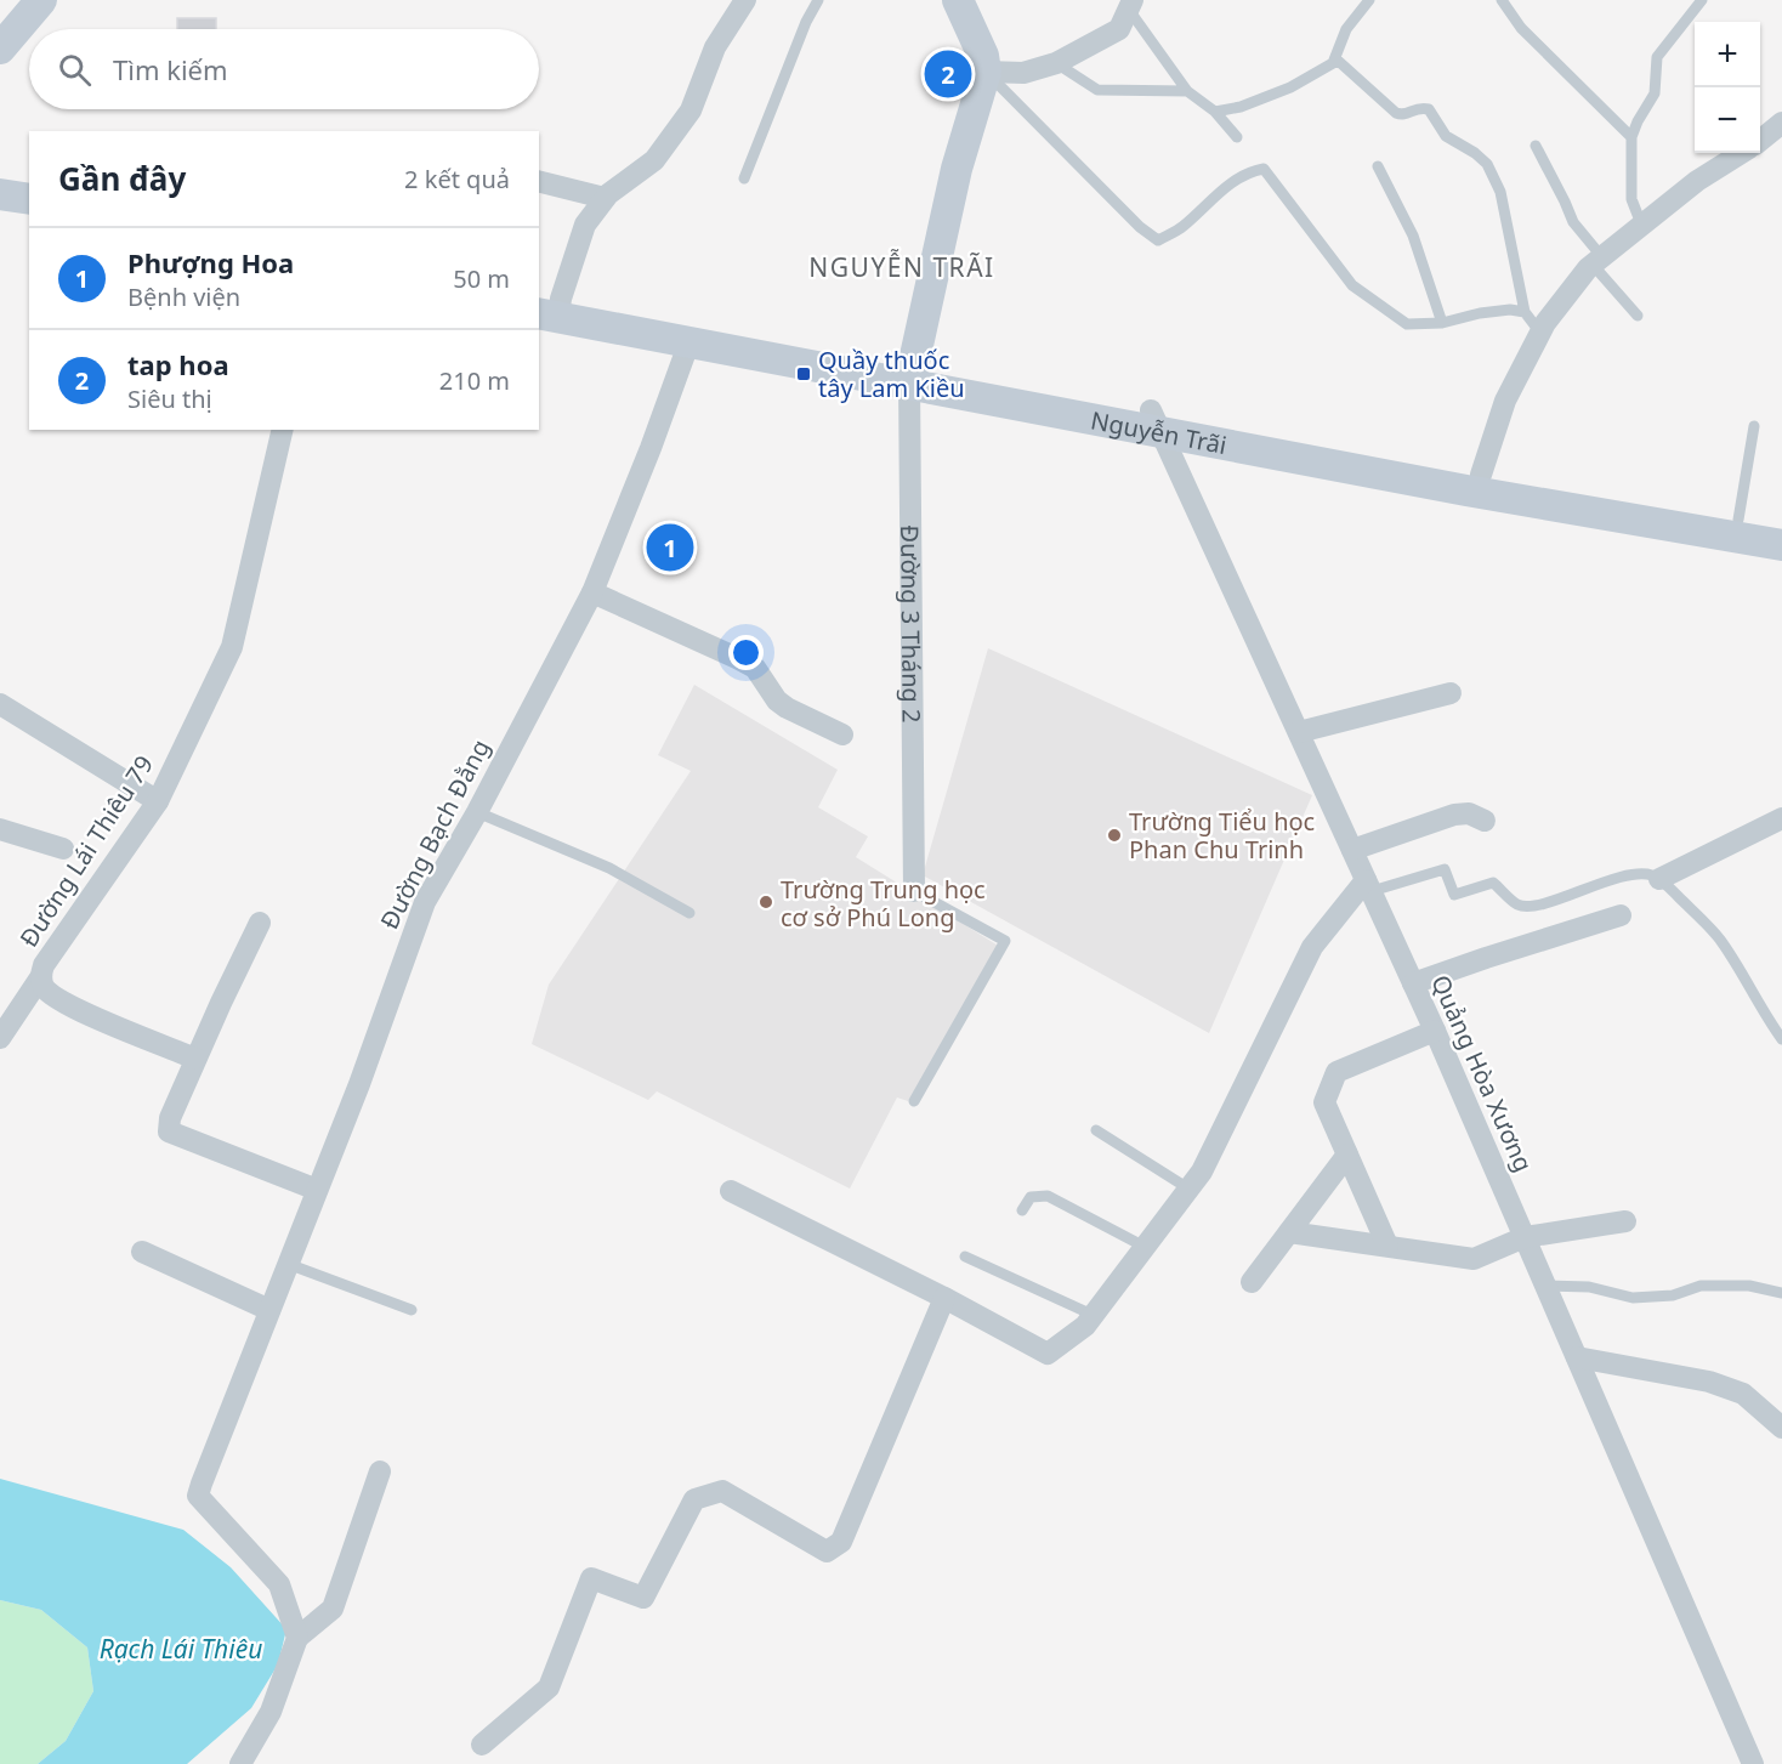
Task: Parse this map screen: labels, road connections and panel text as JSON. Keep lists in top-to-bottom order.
{
  "streets": {
    "main road": ["Nguyễn Trãi", "Đường 3 Tháng 2"],
    "street": ["Đường Bạch Đằng", "Đường Lái Thiêu 79", "Quảng Hòa Xương"]
  },
  "crossings": [
    ["Nguyễn Trãi", "Đường 3 Tháng 2"],
    ["Nguyễn Trãi", "Đường Bạch Đằng"],
    ["Nguyễn Trãi", "Quảng Hòa Xương"]
  ],
  "districts": ["NGUYỄN TRÃI"],
  "water": ["Rạch Lái Thiêu"],
  "places": {
    "transit": ["Quầy thuốc tây Lam Kiều"],
    "other": ["Trường Tiểu học Phan Chu Trinh", "Trường Trung học cơ sở Phú Long"]
  },
  "page": {
    "map_buttons": ["+", "−"],
    "search": "Tìm kiếm",
    "pins": ["2", "1"],
    "heading": ["Gần đây", "2 kết quả"],
    "list": [
      {
        "mark": "1",
        "name": "Phượng Hoa",
        "note": "Bệnh viện",
        "value": "50 m"
      },
      {
        "mark": "2",
        "name": "tap hoa",
        "note": "Siêu thị",
        "value": "210 m"
      }
    ]
  }
}
